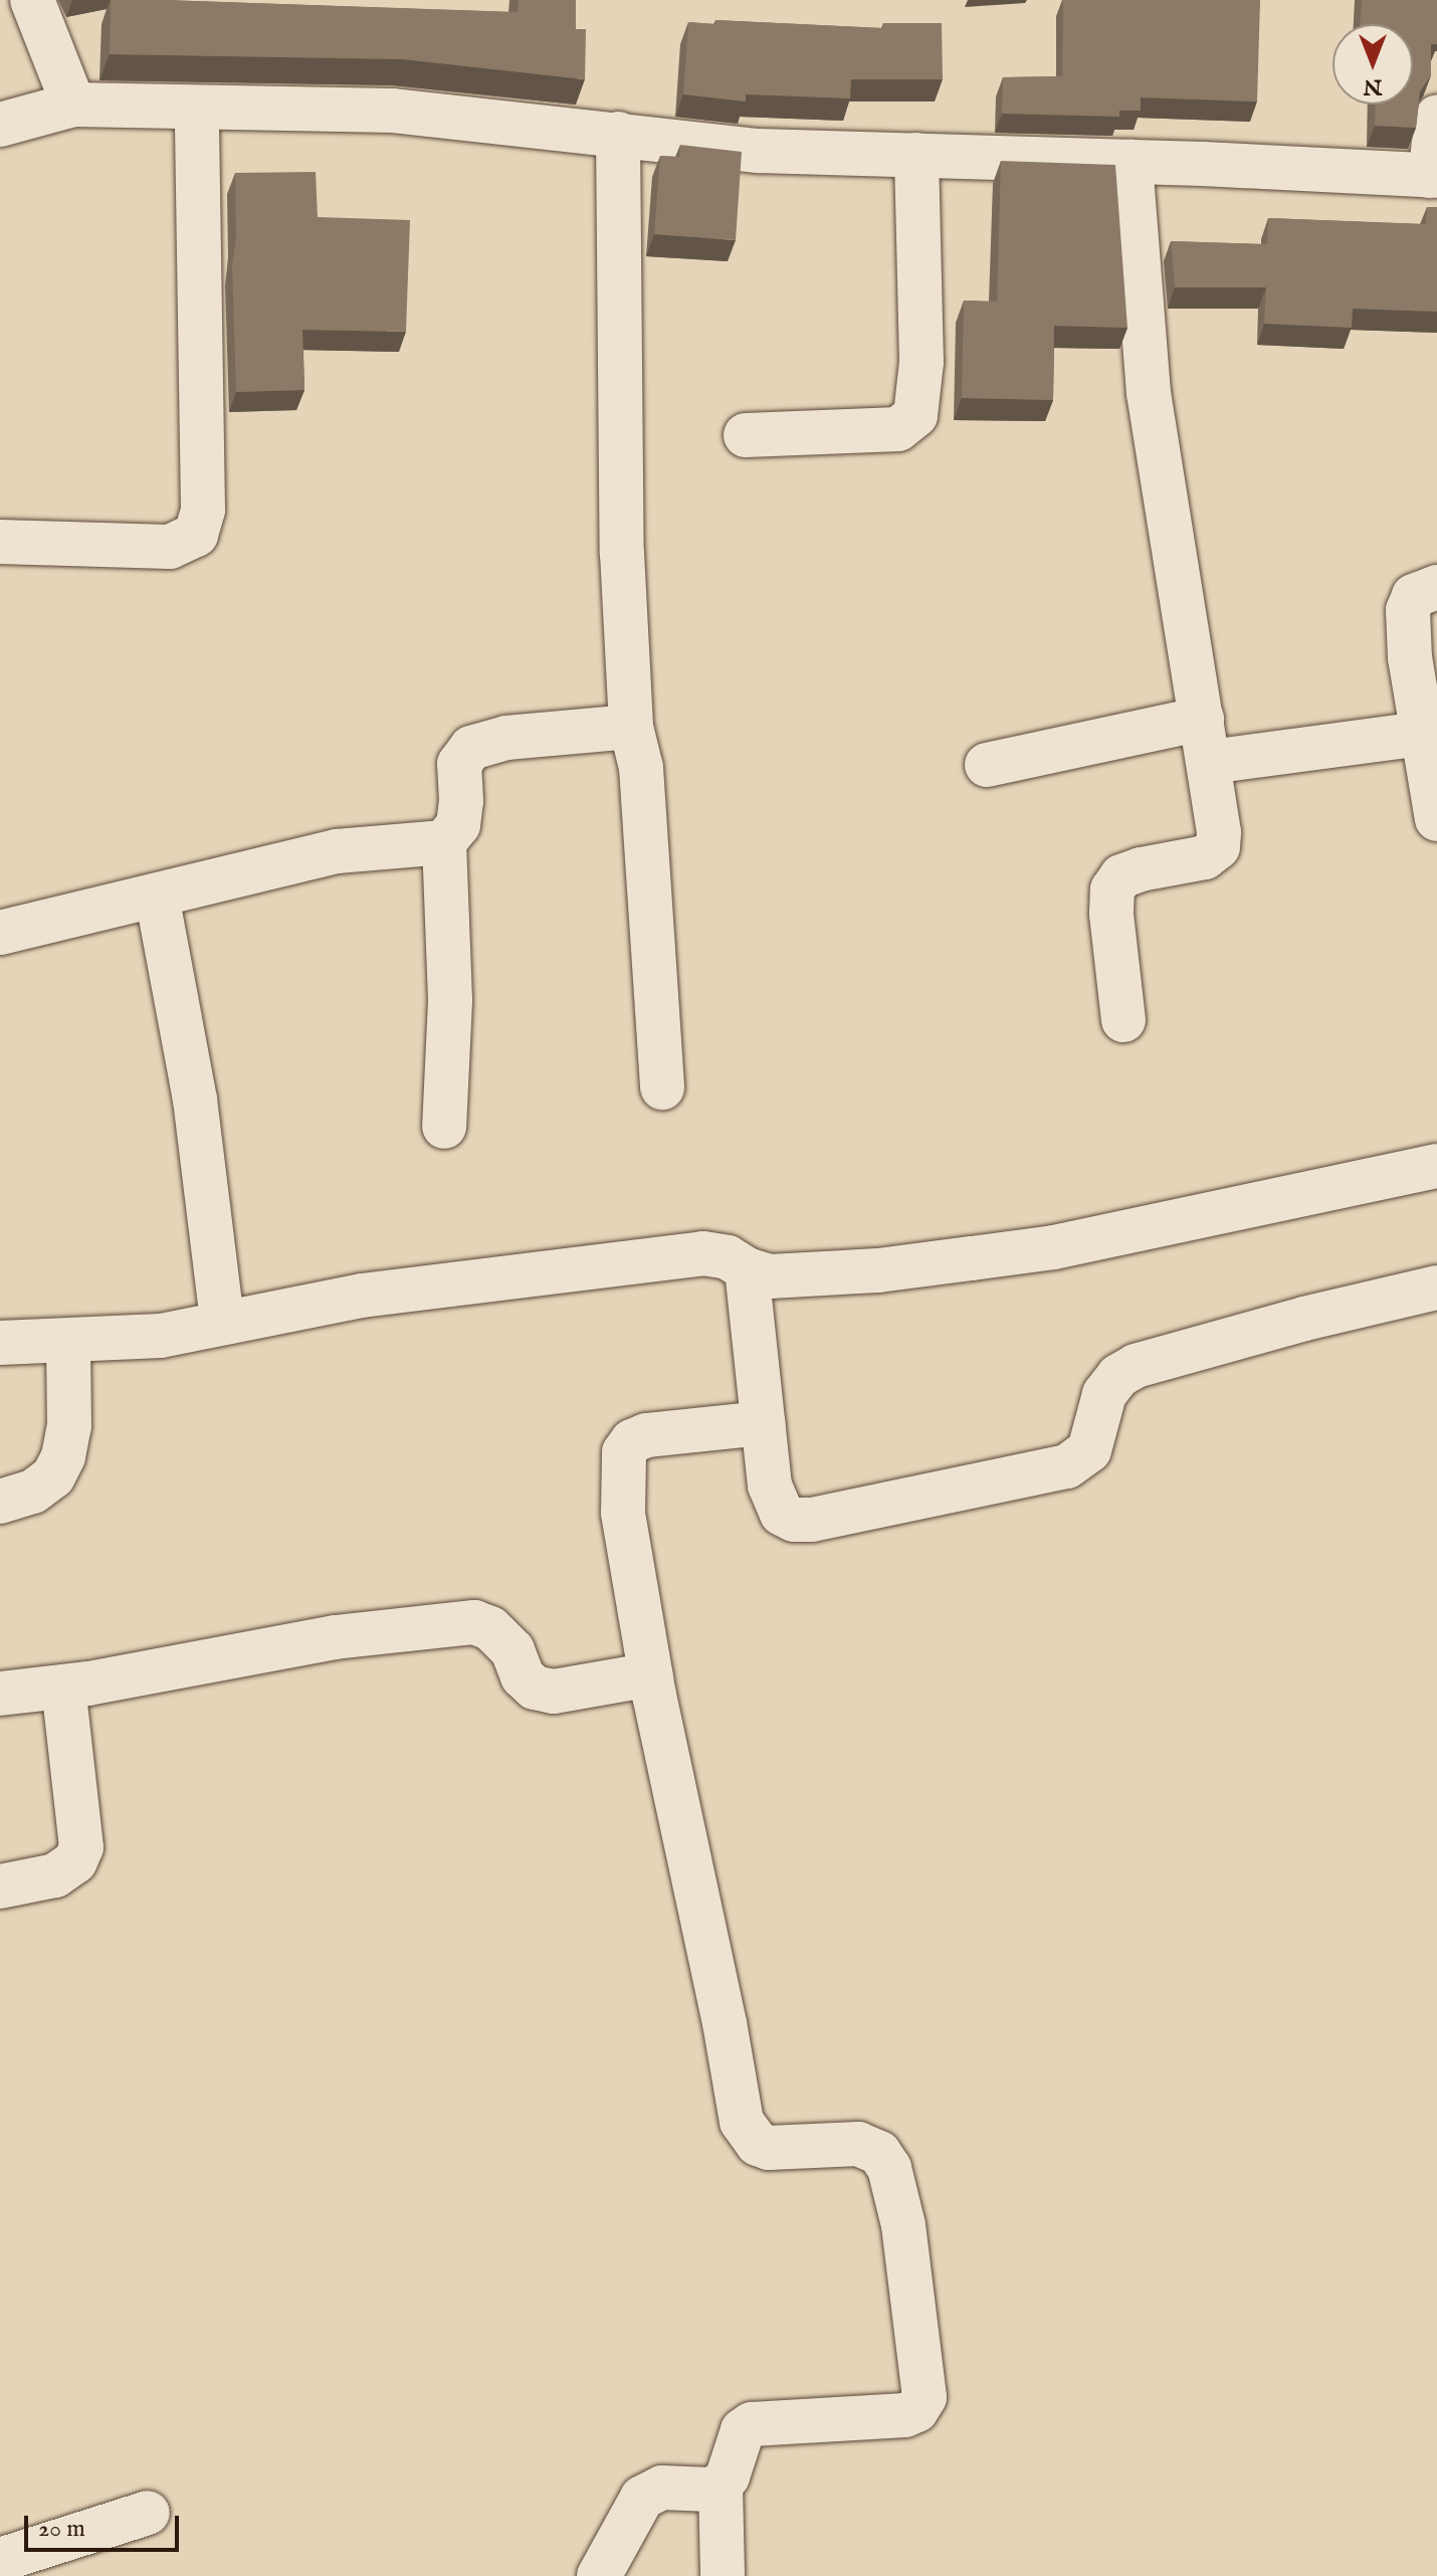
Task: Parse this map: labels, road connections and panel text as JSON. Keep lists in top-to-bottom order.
{
  "scale_bar": "20 m",
  "north": "bottom"
}
